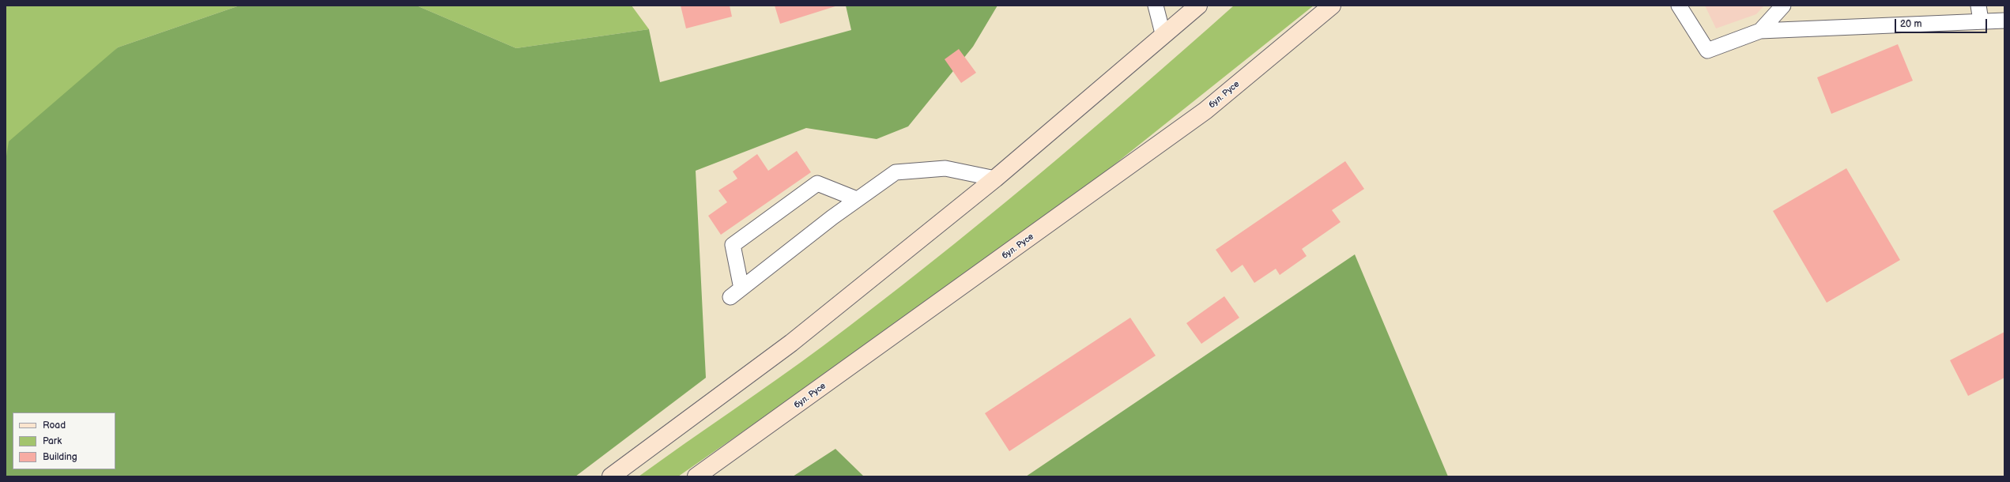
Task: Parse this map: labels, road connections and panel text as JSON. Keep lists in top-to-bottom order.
{
  "streets": {
    "main road": ["бул. Русе"]
  },
  "legend": ["Road", "Park", "Building"],
  "scale_bar": "20 m"
}
